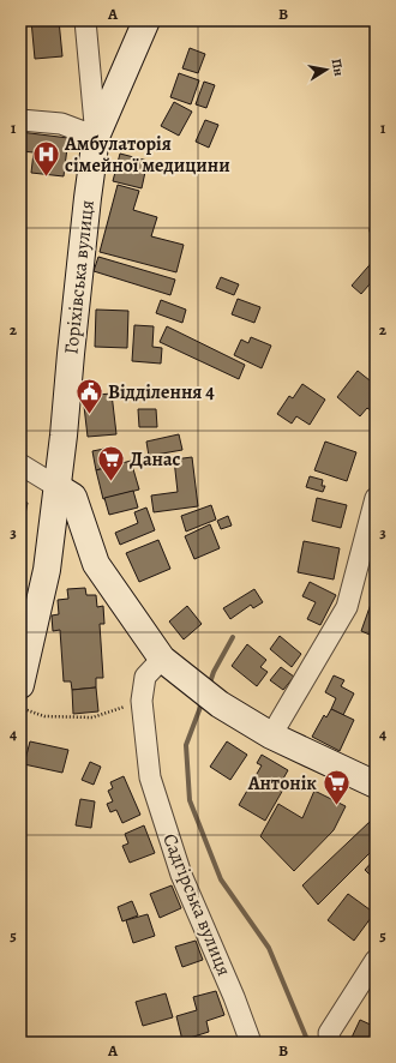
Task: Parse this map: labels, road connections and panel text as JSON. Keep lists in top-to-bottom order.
{
  "streets": {
    "street": ["Горіхівська вулиця", "Садгірська вулиця"]
  },
  "places": {
    "hospital": ["Амбулаторія сімейної медицини"],
    "public building": ["Відділення 4"],
    "supermarket": ["Данас", "Антонік"]
  },
  "north": "right",
  "grid": {
    "columns": ["A", "B"],
    "rows": [
      "1",
      "2",
      "3",
      "4",
      "5"
    ]
  }
}
